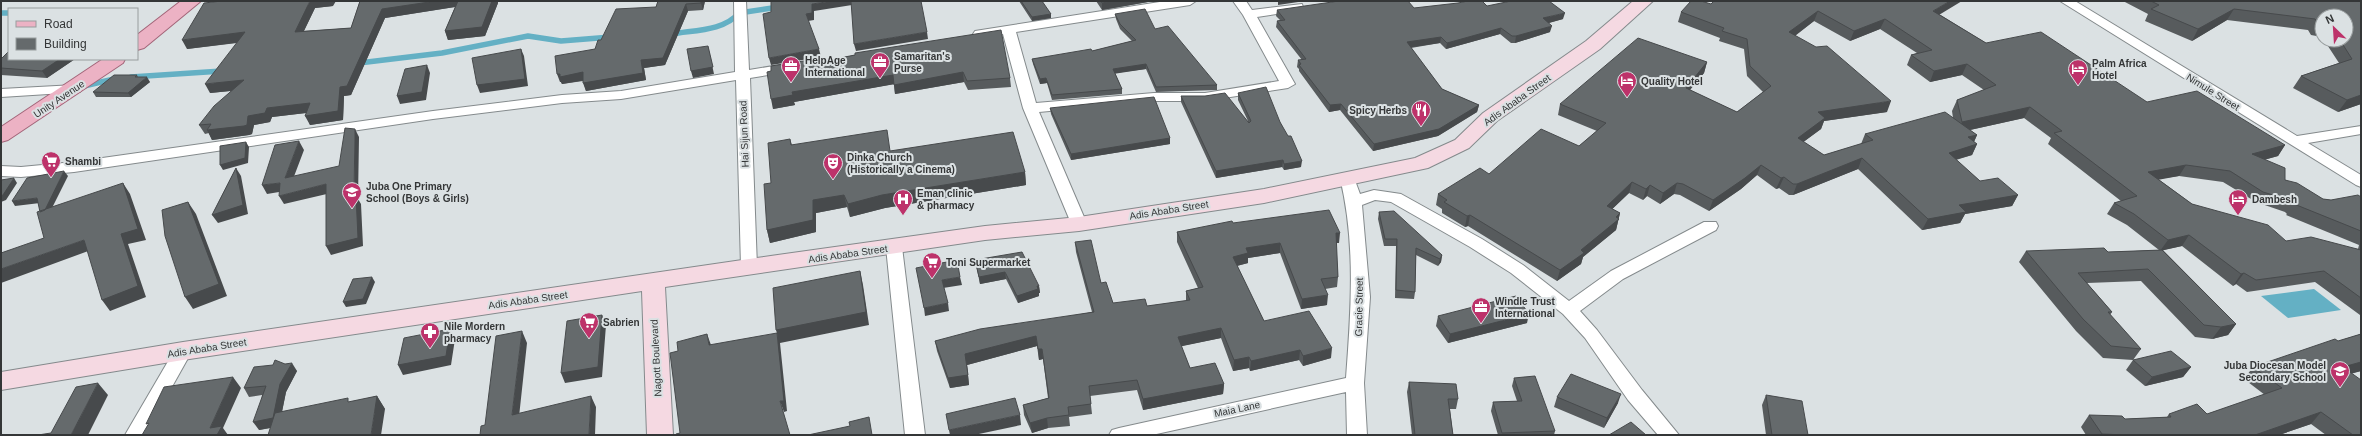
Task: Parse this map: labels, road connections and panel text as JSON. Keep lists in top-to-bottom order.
{
  "streets": {
    "main road": ["Unity Avenue"],
    "street": [
      "Nimule Street",
      "Adis Ababa Street",
      "Hai Sijun Road",
      "Gracie Street",
      "Nagott Boulevard",
      "Maia Lane"
    ]
  },
  "crossings": [
    ["Adis Ababa Street", "Hai Sijun Road"],
    ["Adis Ababa Street", "Gracie Street"],
    ["Adis Ababa Street", "Nagott Boulevard"],
    ["Gracie Street", "Maia Lane"]
  ],
  "places": {
    "office": ["Samaritan's Purse", "HelpAge International", "Windle Trust International"],
    "hotel": ["Palm Africa Hotel", "Quality Hotel", "Dambesh"],
    "restaurant": ["Spicy Herbs"],
    "supermarket": ["Shambi", "Toni Supermarket", "Sabrien"],
    "theatre": ["Dinka Church (Historically a Cinema)"],
    "school or university": ["Juba One Primary School (Boys & Girls)", "Juba Diocesan Model Secondary School"],
    "hospital": ["Eman clinic & pharmacy"],
    "pharmacy": ["Nile Mordern pharmacy"]
  },
  "legend": ["Road", "Building"],
  "north": "top left"
}
